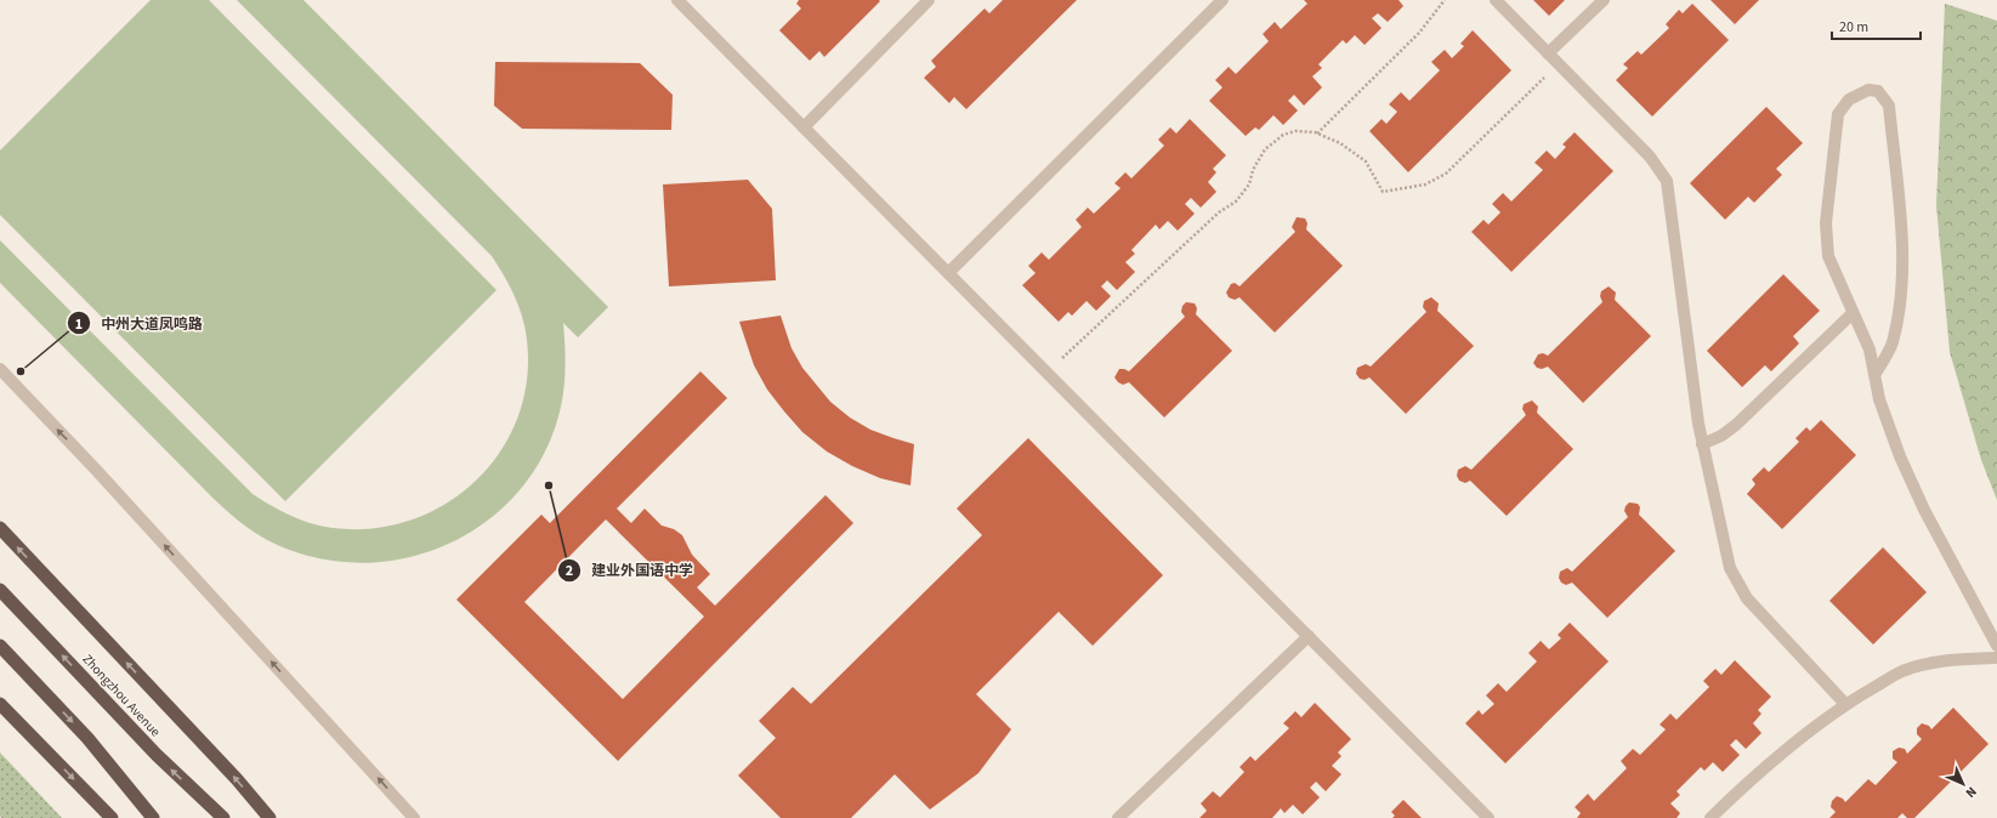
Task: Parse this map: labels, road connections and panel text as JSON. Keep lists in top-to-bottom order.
{
  "streets": {
    "highway": ["Zhongzhou Avenue"]
  },
  "places": ["中州大道凤鸣路", "建业外国语中学"],
  "scale_bar": "20 m",
  "north": "bottom right"
}
